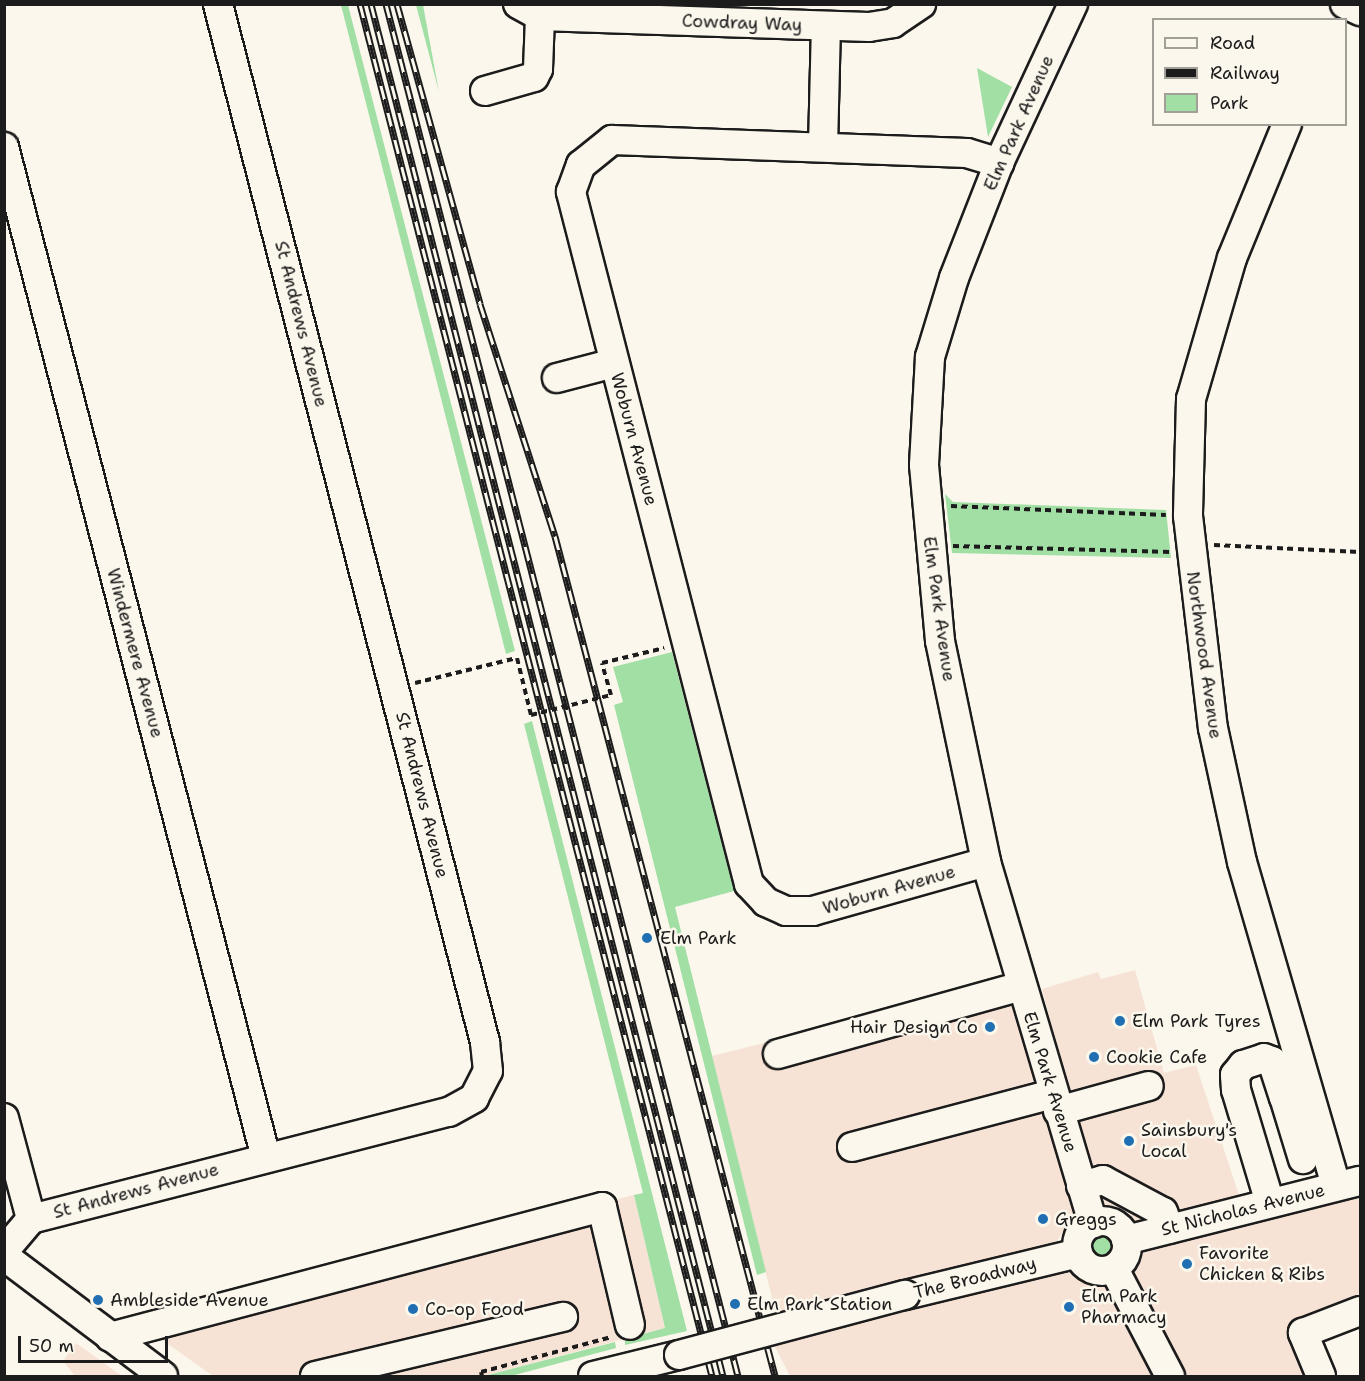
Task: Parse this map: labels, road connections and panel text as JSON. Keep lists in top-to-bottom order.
{
  "streets": {
    "street": [
      "Cowdray Way",
      "Elm Park Avenue",
      "St Andrews Avenue",
      "Woburn Avenue",
      "Windermere Avenue",
      "Northwood Avenue",
      "St Nicholas Avenue",
      "The Broadway"
    ]
  },
  "crossings": [
    ["Cowdray Way", "Woburn Avenue"],
    ["Elm Park Avenue", "Woburn Avenue"],
    ["Elm Park Avenue", "St Nicholas Avenue"],
    ["Elm Park Avenue", "The Broadway"],
    ["St Andrews Avenue", "Windermere Avenue"],
    ["Northwood Avenue", "St Nicholas Avenue"],
    ["St Nicholas Avenue", "The Broadway"]
  ],
  "places": [
    "Elm Park",
    "Elm Park Tyres",
    "Hair Design Co",
    "Cookie Cafe",
    "Sainsbury's Local",
    "Greggs",
    "Favorite Chicken & Ribs",
    "Ambleside Avenue",
    "Elm Park Station",
    "Elm Park Pharmacy",
    "Co-op Food"
  ],
  "legend": ["Road", "Railway", "Park"],
  "scale_bar": "50 m"
}
